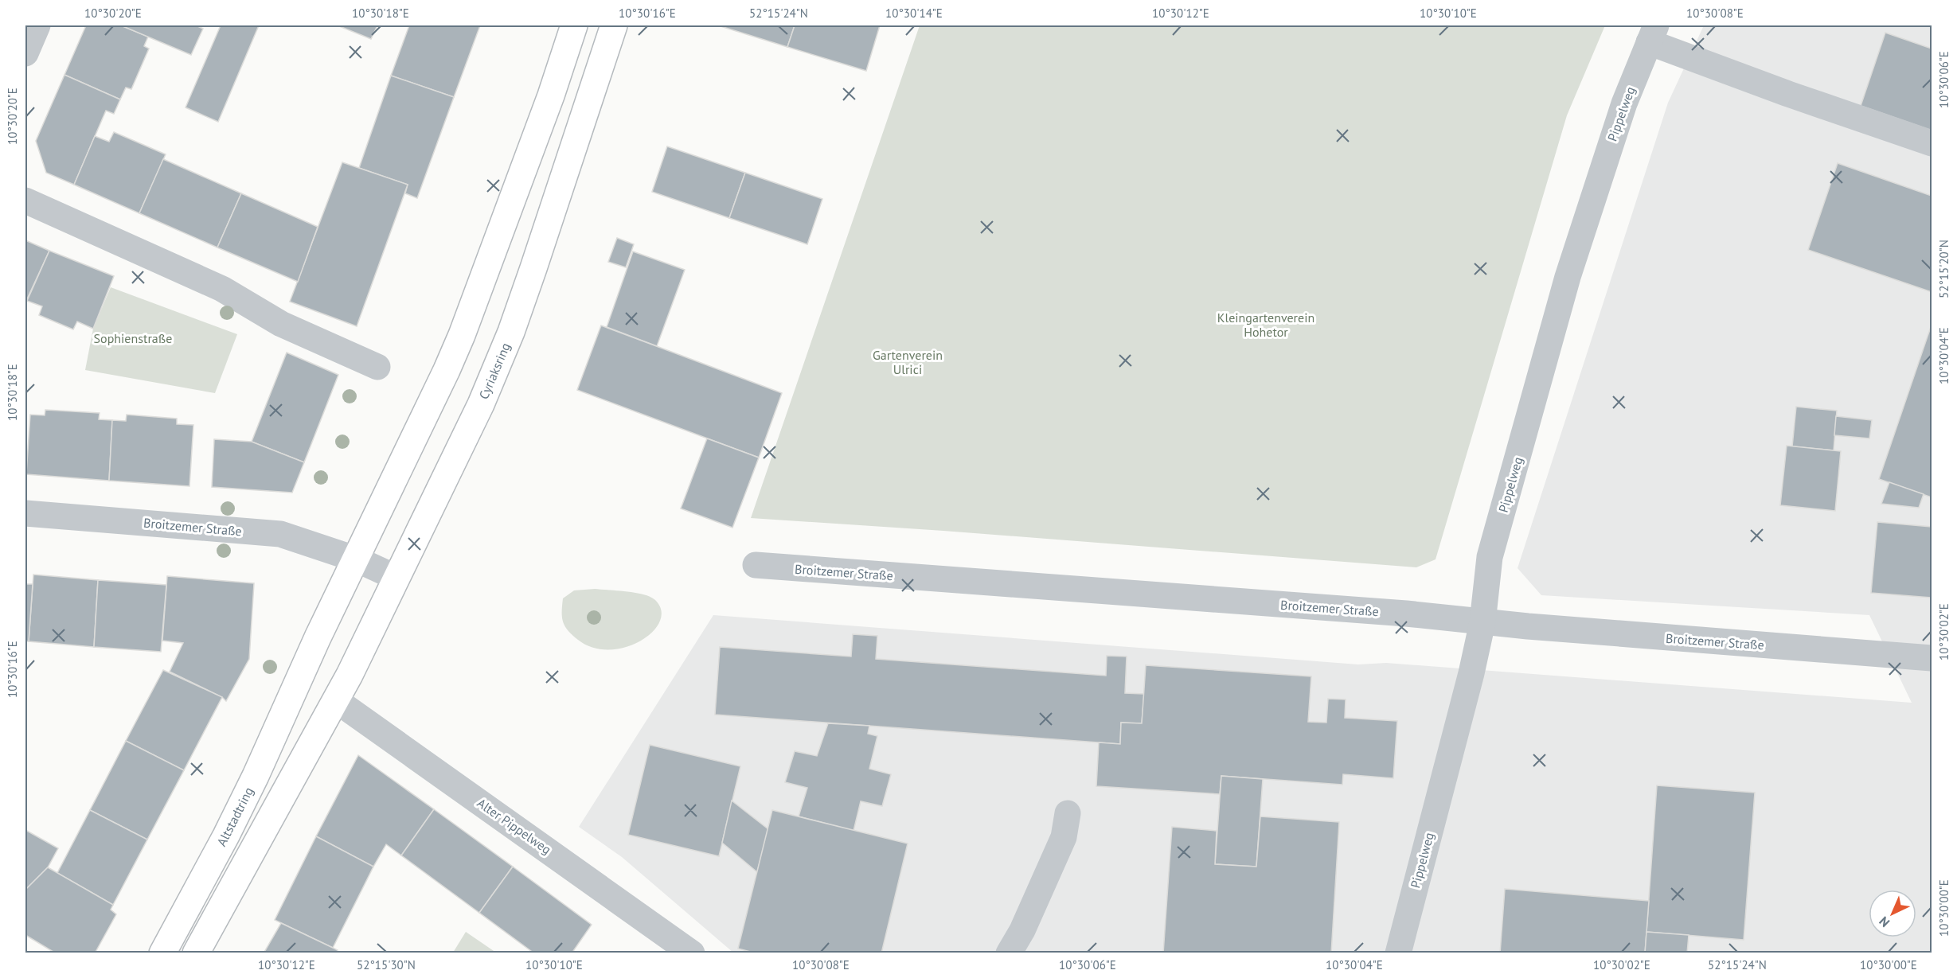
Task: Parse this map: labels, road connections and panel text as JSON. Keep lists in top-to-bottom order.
{
  "streets": {
    "main road": ["Cyriaksring", "Altstadtring"],
    "street": ["Pippelweg", "Broitzemer Straße", "Alter Pippelweg"]
  },
  "crossings": [
    ["Pippelweg", "Broitzemer Straße"],
    ["Cyriaksring", "Broitzemer Straße"],
    ["Cyriaksring", "Alter Pippelweg"],
    ["Broitzemer Straße", "Altstadtring"]
  ],
  "parks": ["Kleingartenverein Hohetor", "Sophienstraße", "Gartenverein Ulrici"],
  "north": "bottom left",
  "coordinates": [
    "10°30'20\"E",
    "10°30'18\"E",
    "10°30'16\"E",
    "52°15'24\"N",
    "10°30'14\"E",
    "10°30'12\"E",
    "10°30'10\"E",
    "10°30'08\"E",
    "10°30'06\"E",
    "52°15'20\"N",
    "10°30'04\"E",
    "10°30'02\"E",
    "10°30'00\"E",
    "52°15'30\"N"
  ]
}
